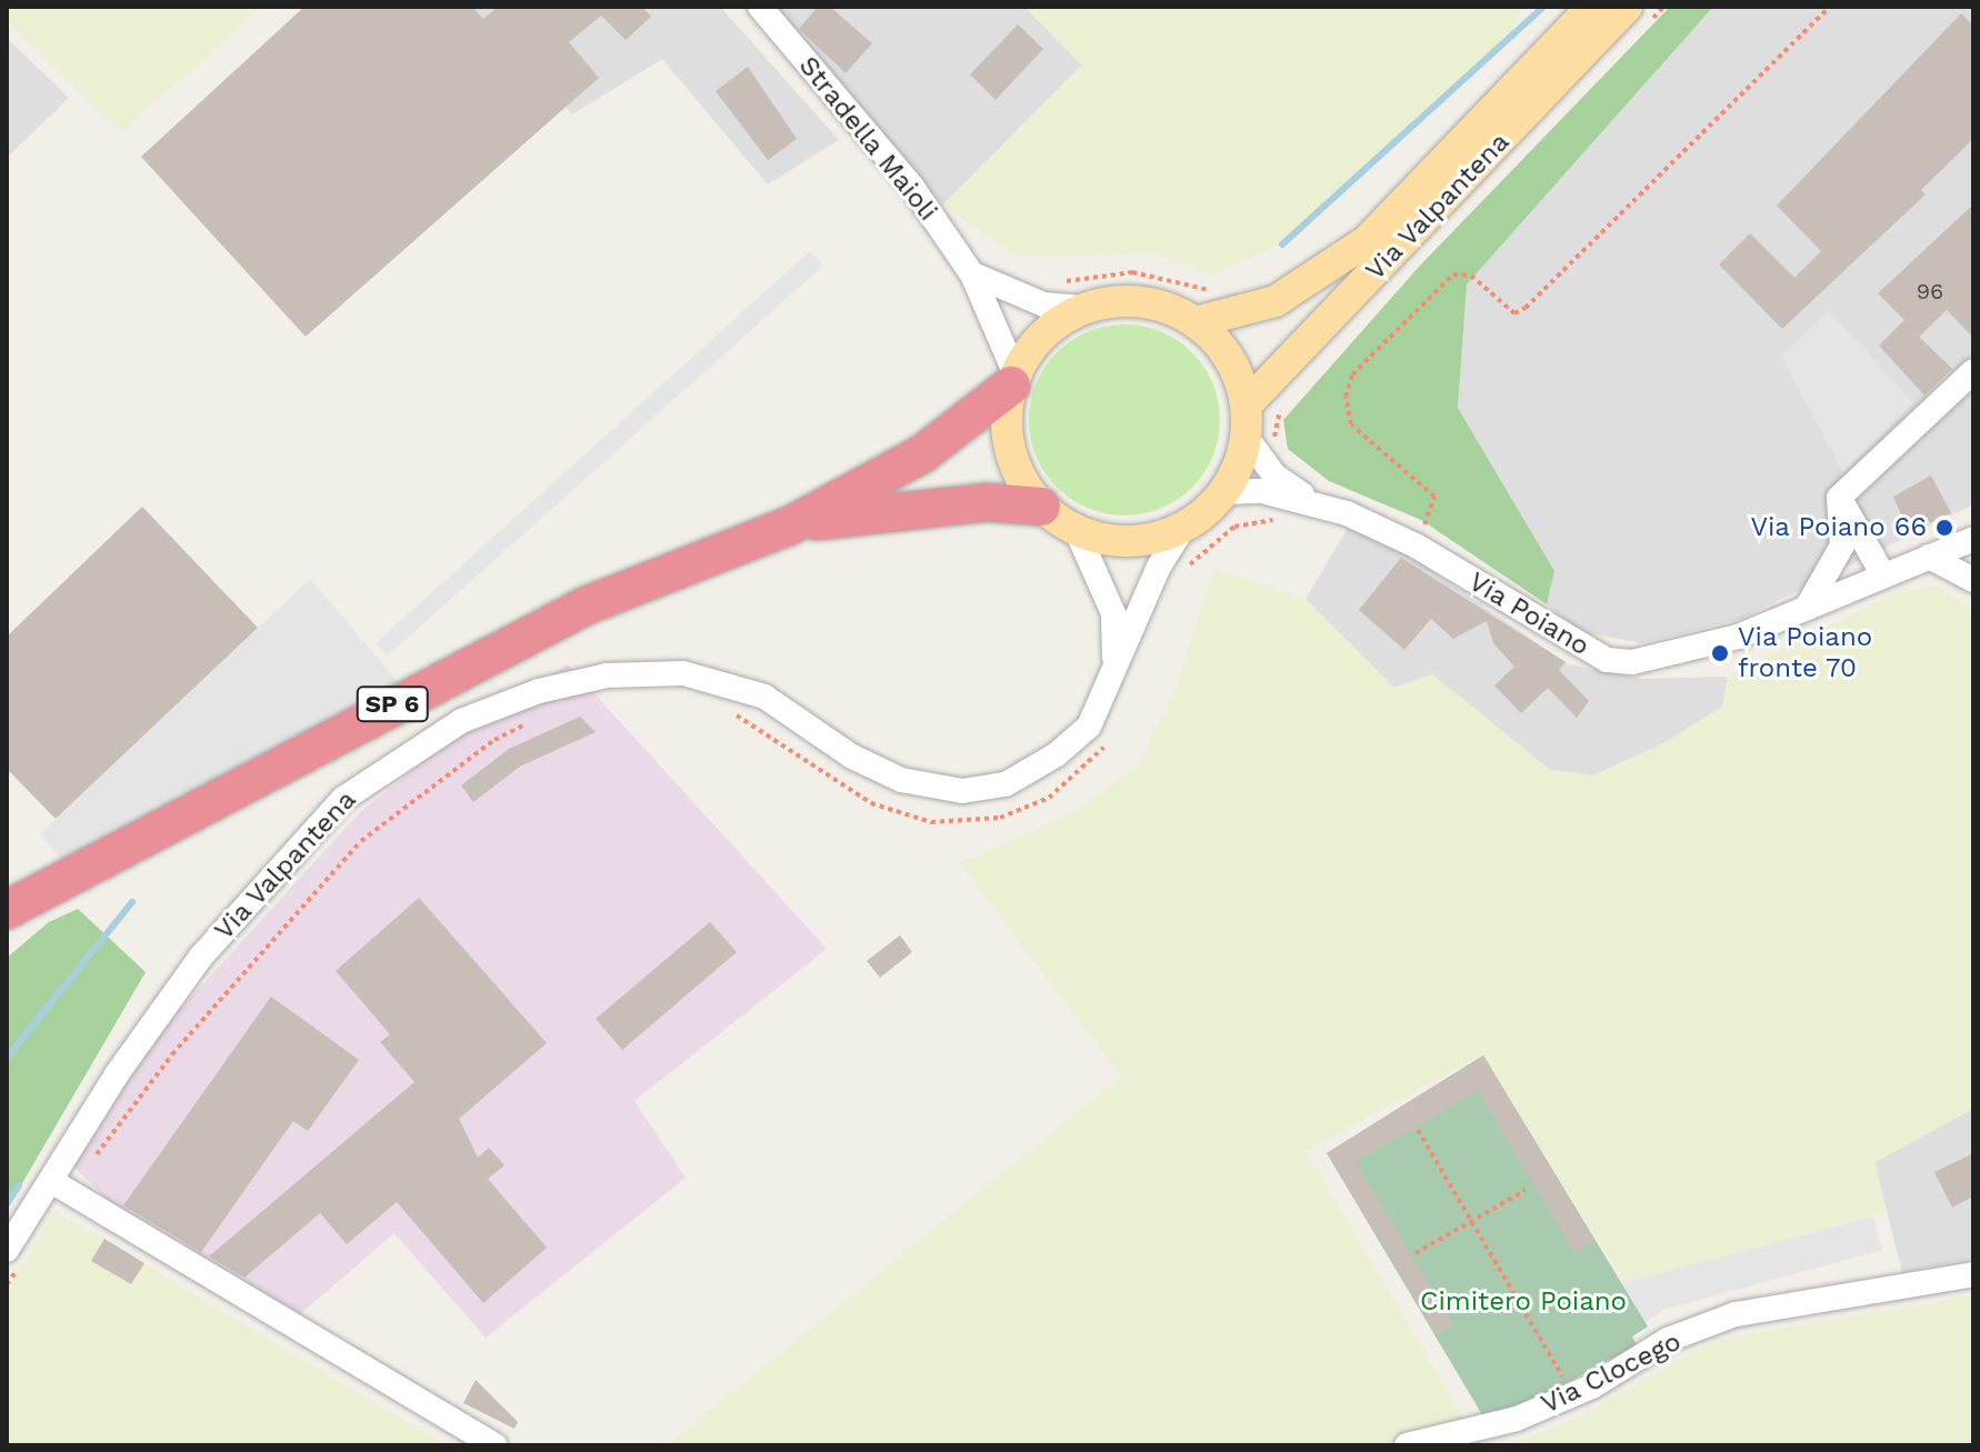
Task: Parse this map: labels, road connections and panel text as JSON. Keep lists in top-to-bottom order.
{
  "streets": {
    "highway": ["Via Valpantena", "SP 6"],
    "street": ["Stradella Maioli", "Via Poiano", "Via Clocego"]
  },
  "crossings": [
    ["Stradella Maioli", "Via Valpantena"],
    ["Stradella Maioli", "Via Poiano"],
    ["Via Valpantena", "Via Poiano"],
    ["Via Valpantena", "SP 6"]
  ],
  "parks": ["Cimitero Poiano"],
  "places": ["Via Poiano 66", "Via Poiano fronte 70"],
  "house_numbers": ["96"]
}
